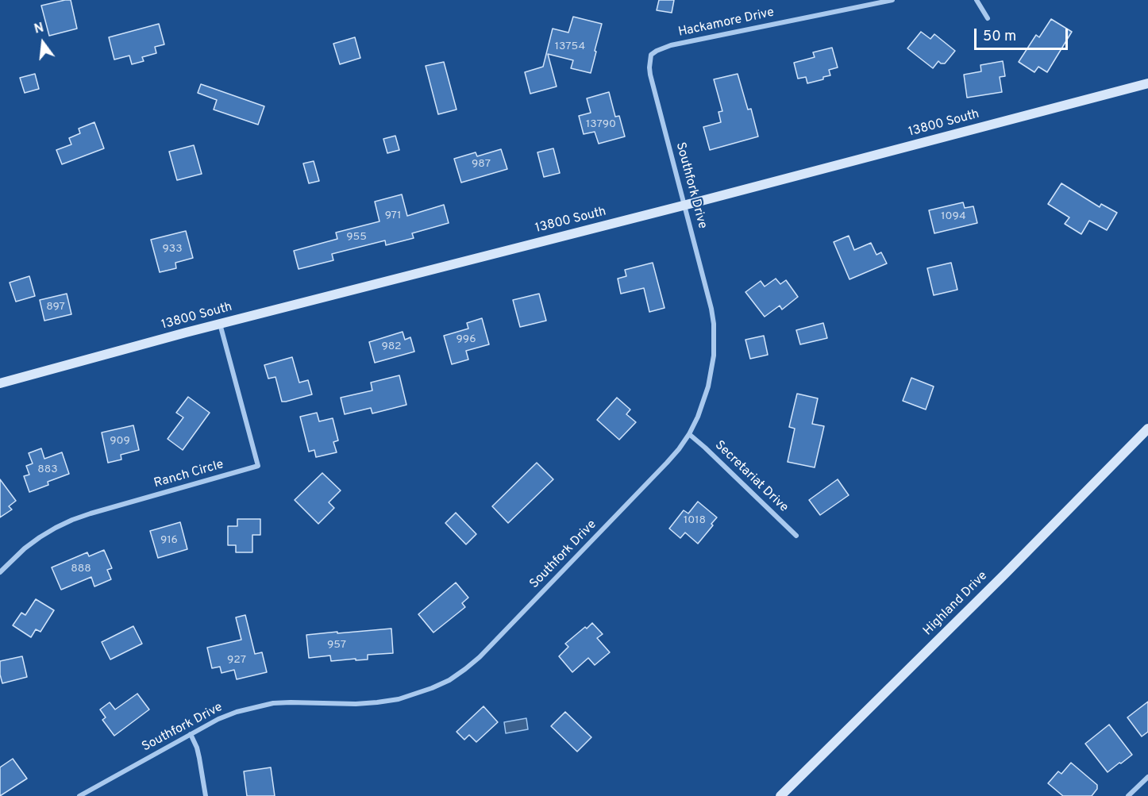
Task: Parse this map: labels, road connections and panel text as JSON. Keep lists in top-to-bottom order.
{
  "streets": {
    "main road": ["13800 South", "Highland Drive"],
    "street": [
      "Hackamore Drive",
      "Southfork Drive",
      "Ranch Circle",
      "Secretariat Drive"
    ]
  },
  "crossings": [
    ["Hackamore Drive", "Southfork Drive"],
    ["13800 South", "Southfork Drive"],
    ["13800 South", "Ranch Circle"],
    ["Southfork Drive", "Secretariat Drive"]
  ],
  "house_numbers": [
    "13754",
    "13790",
    "987",
    "971",
    "1094",
    "955",
    "933",
    "897",
    "996",
    "982",
    "909",
    "883",
    "1018",
    "916",
    "888",
    "957",
    "927"
  ],
  "scale_bar": "50 m",
  "north": "top"
}
